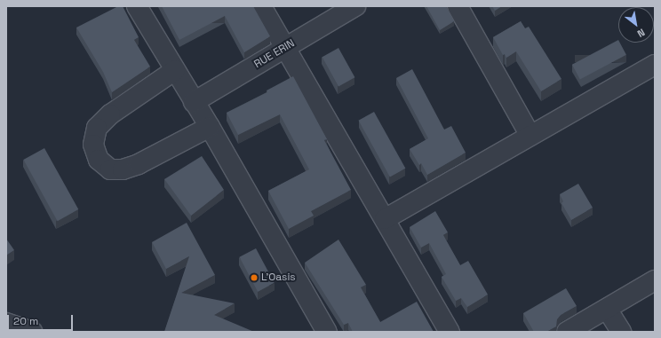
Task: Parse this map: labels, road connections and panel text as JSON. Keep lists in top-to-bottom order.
{
  "streets": {
    "street": ["RUE ERIN"]
  },
  "places": ["L'Oasis"],
  "scale_bar": "20 m",
  "north": "bottom right"
}
